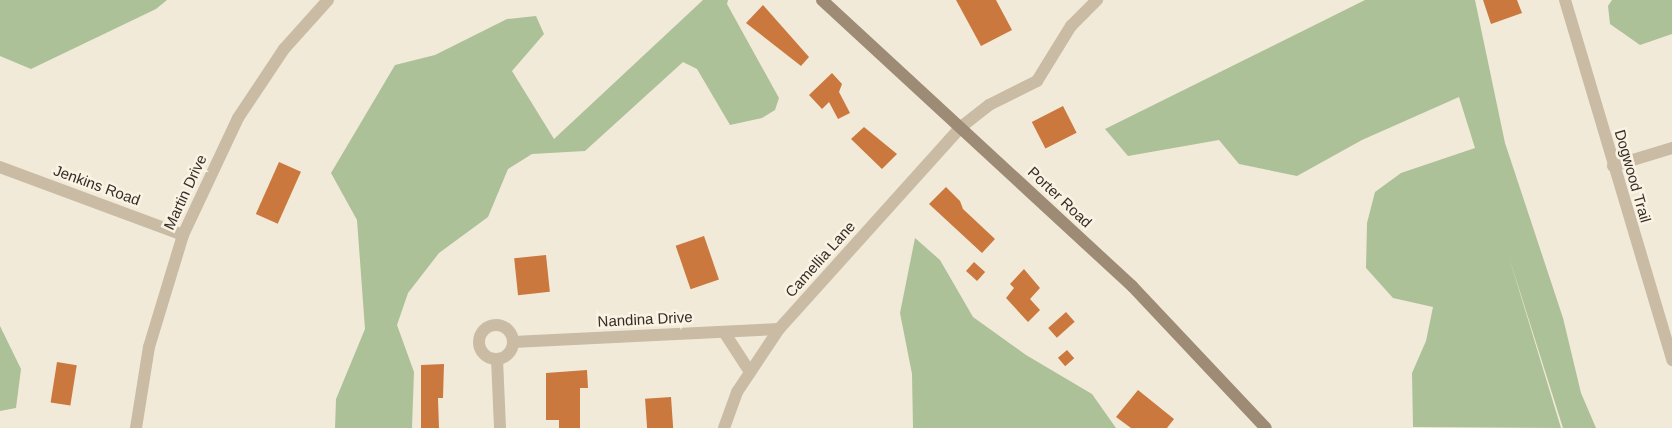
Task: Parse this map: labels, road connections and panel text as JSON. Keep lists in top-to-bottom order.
{
  "streets": {
    "main road": ["Porter Road"],
    "street": [
      "Dogwood Trail",
      "Jenkins Road",
      "Martin Drive",
      "Camellia Lane",
      "Nandina Drive"
    ]
  },
  "crossings": [
    ["Jenkins Road", "Martin Drive"],
    ["Porter Road", "Camellia Lane"],
    ["Camellia Lane", "Nandina Drive"]
  ]
}
